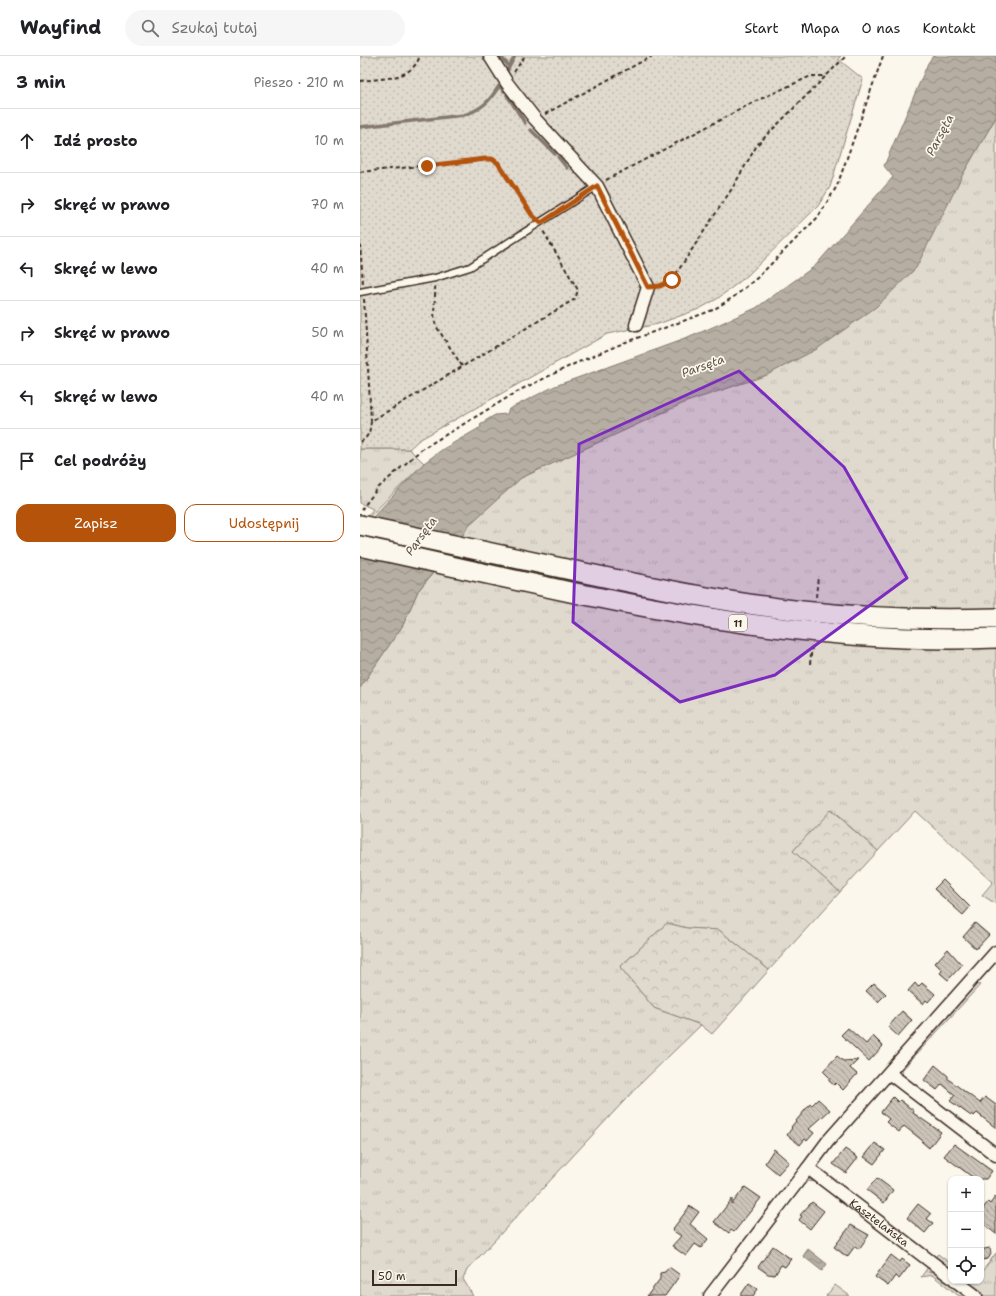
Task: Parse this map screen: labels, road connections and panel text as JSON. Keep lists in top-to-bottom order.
{
  "streets": {
    "main road": ["11"],
    "street": ["Kasztelańska"]
  },
  "water": ["Parsęta"],
  "scale_bar": "50 m",
  "page": {
    "header": "Wayfind",
    "search": "Szukaj tutaj",
    "nav": [
      "Start",
      "Mapa",
      "O nas",
      "Kontakt"
    ],
    "heading": ["3 min", "Pieszo · 210 m"],
    "list": [
      ["Idź prosto", "10 m"],
      ["Skręć w prawo", "70 m"],
      ["Skręć w lewo", "40 m"],
      ["Skręć w prawo", "50 m"],
      ["Skręć w lewo", "40 m"],
      "Cel podróży"
    ],
    "buttons": ["Zapisz", "Udostępnij"],
    "map_buttons": ["+", "−"],
    "scale": "50 m"
  }
}
